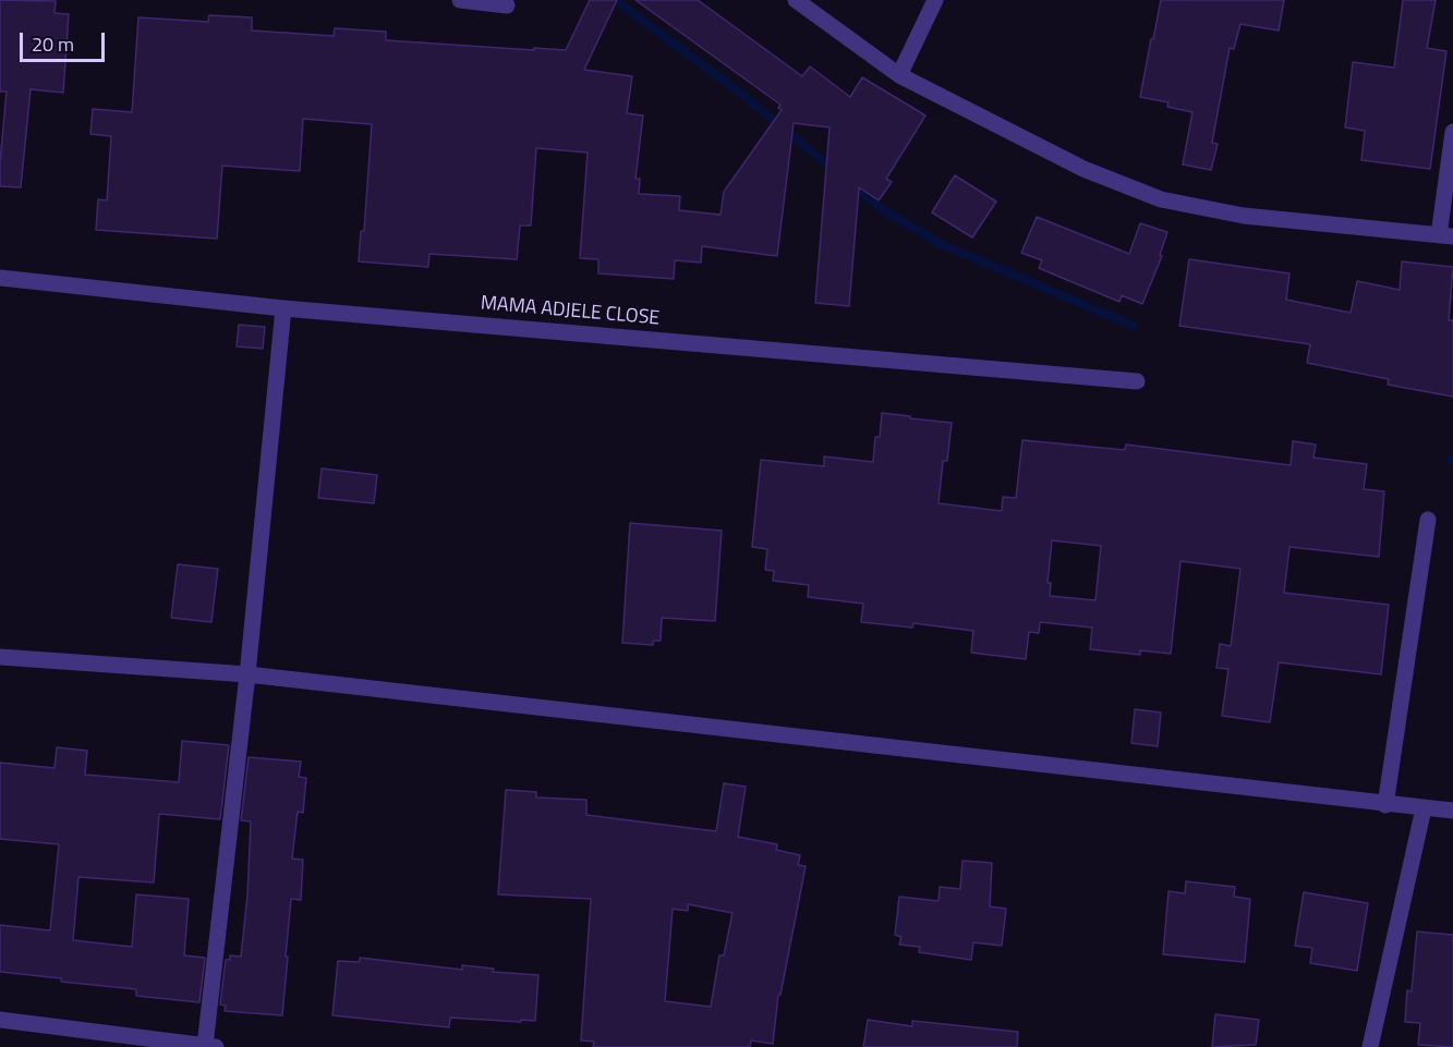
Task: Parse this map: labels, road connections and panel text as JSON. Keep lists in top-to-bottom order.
{
  "streets": {
    "street": ["MAMA ADJELE CLOSE"]
  },
  "scale_bar": "20 m"
}
